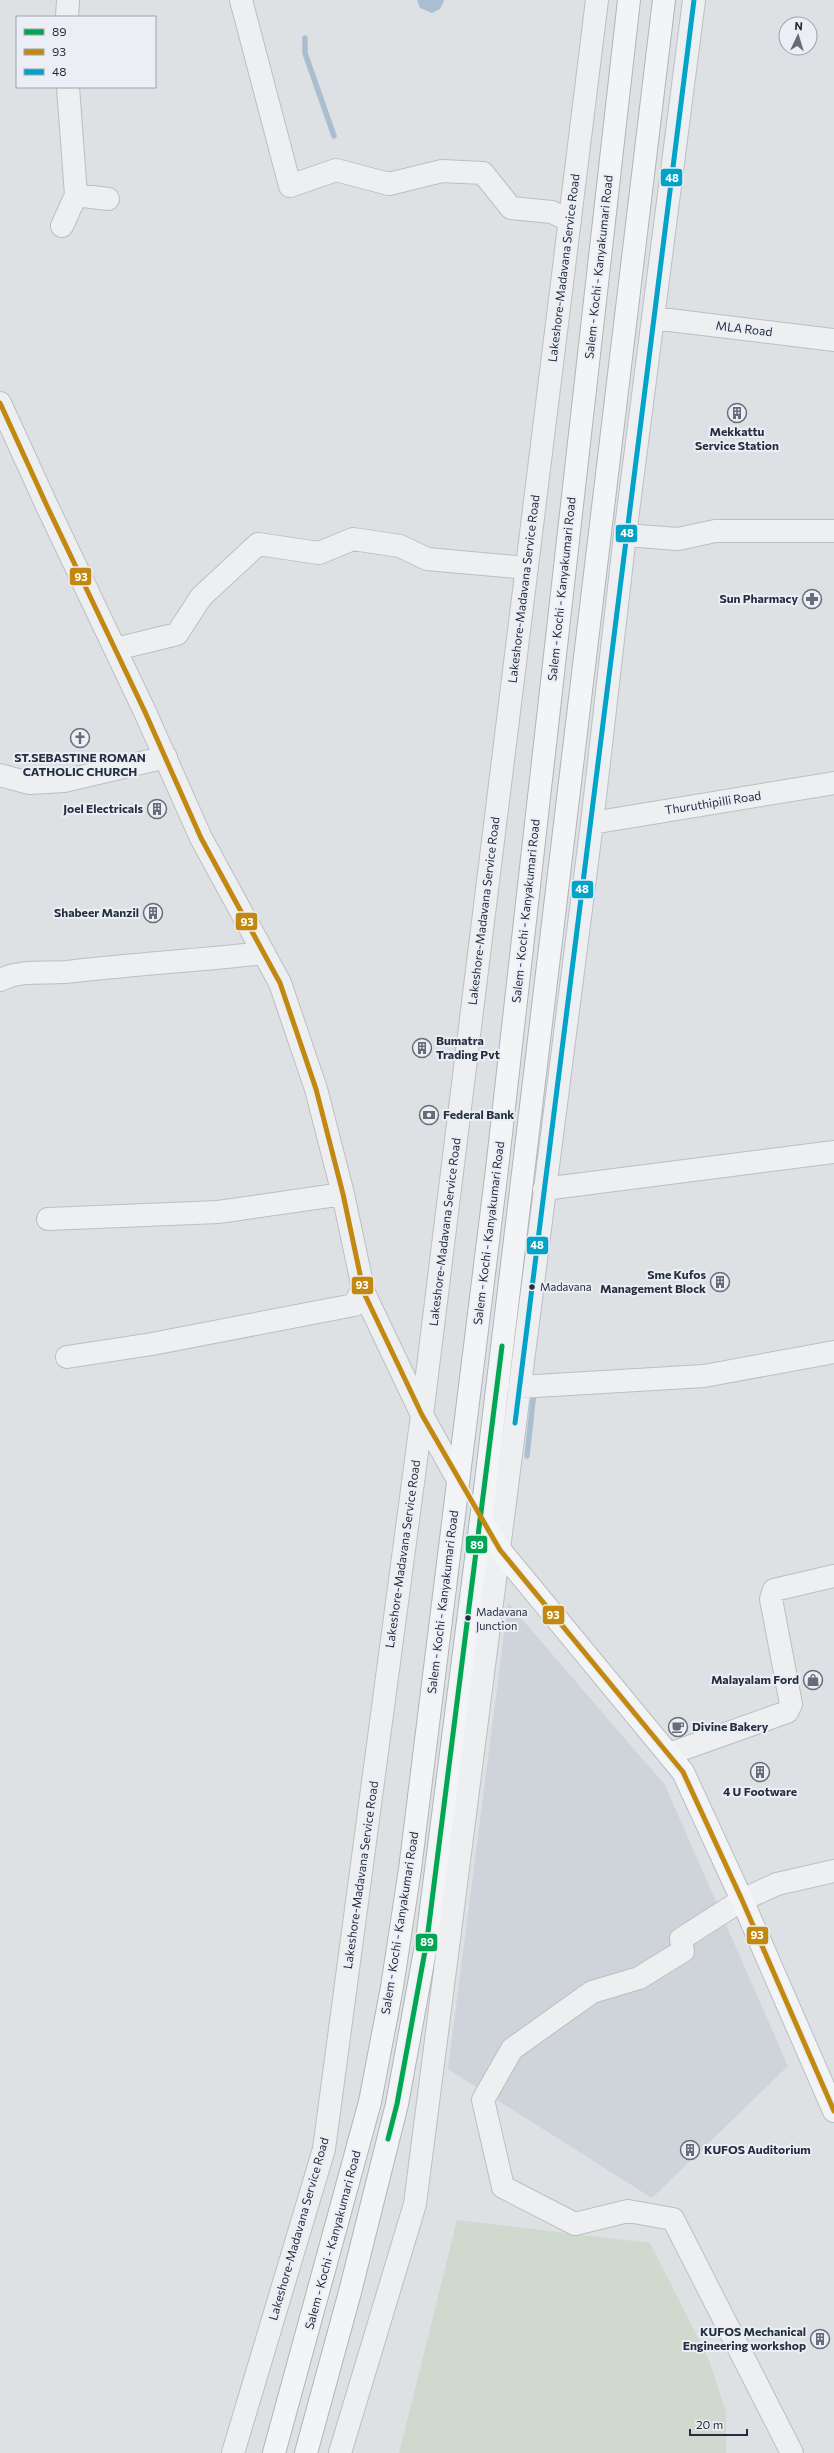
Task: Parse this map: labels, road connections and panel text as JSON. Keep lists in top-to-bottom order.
{
  "streets": {
    "main road": ["Salem - Kochi - Kanyakumari Road"],
    "street": ["Lakeshore-Madavana Service Road", "MLA Road", "Thuruthipilli Road"]
  },
  "places": {
    "building": [
      "Mekkattu Service Station",
      "Joel Electricals",
      "Shabeer Manzil",
      "Bumatra Trading Pvt",
      "Sme Kufos Management Block",
      "4 U Footware",
      "KUFOS Auditorium",
      "KUFOS Mechanical Engineering workshop"
    ],
    "pharmacy": ["Sun Pharmacy"],
    "church": ["ST.SEBASTINE ROMAN CATHOLIC CHURCH"],
    "bank": ["Federal Bank"],
    "other": ["Madavana", "Madavana Junction"],
    "shop": ["Malayalam Ford"],
    "cafe": ["Divine Bakery"]
  },
  "lines": ["transit line 48", "transit line 93", "transit line 89"],
  "legend": ["89", "93", "48"],
  "scale_bar": "20 m",
  "north": "top"
}
